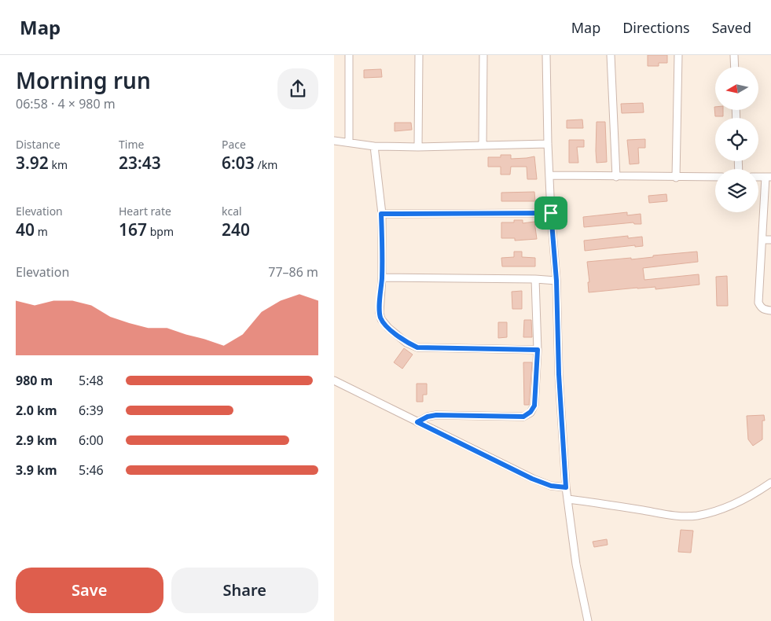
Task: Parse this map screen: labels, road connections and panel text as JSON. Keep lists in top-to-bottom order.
{
  "north": "left",
  "page": {
    "header": "Map",
    "nav": ["Map", "Directions", "Saved"],
    "heading": ["Morning run", "06:58 · 4 × 980 m"],
    "stats": [
      ["Distance", "3.92 km"],
      ["Time", "23:43"],
      ["Pace", "6:03 /km"],
      ["Elevation", "40 m"],
      ["Heart rate", "167 bpm"],
      ["kcal", "240"]
    ],
    "chart": ["Elevation", "77–86 m"],
    "list": [
      {
        "name": "980 m",
        "note": "5:48"
      },
      {
        "name": "2.0 km",
        "note": "6:39"
      },
      {
        "name": "2.9 km",
        "note": "6:00"
      },
      {
        "name": "3.9 km",
        "note": "5:46"
      }
    ],
    "buttons": ["Save", "Share"]
  }
}
